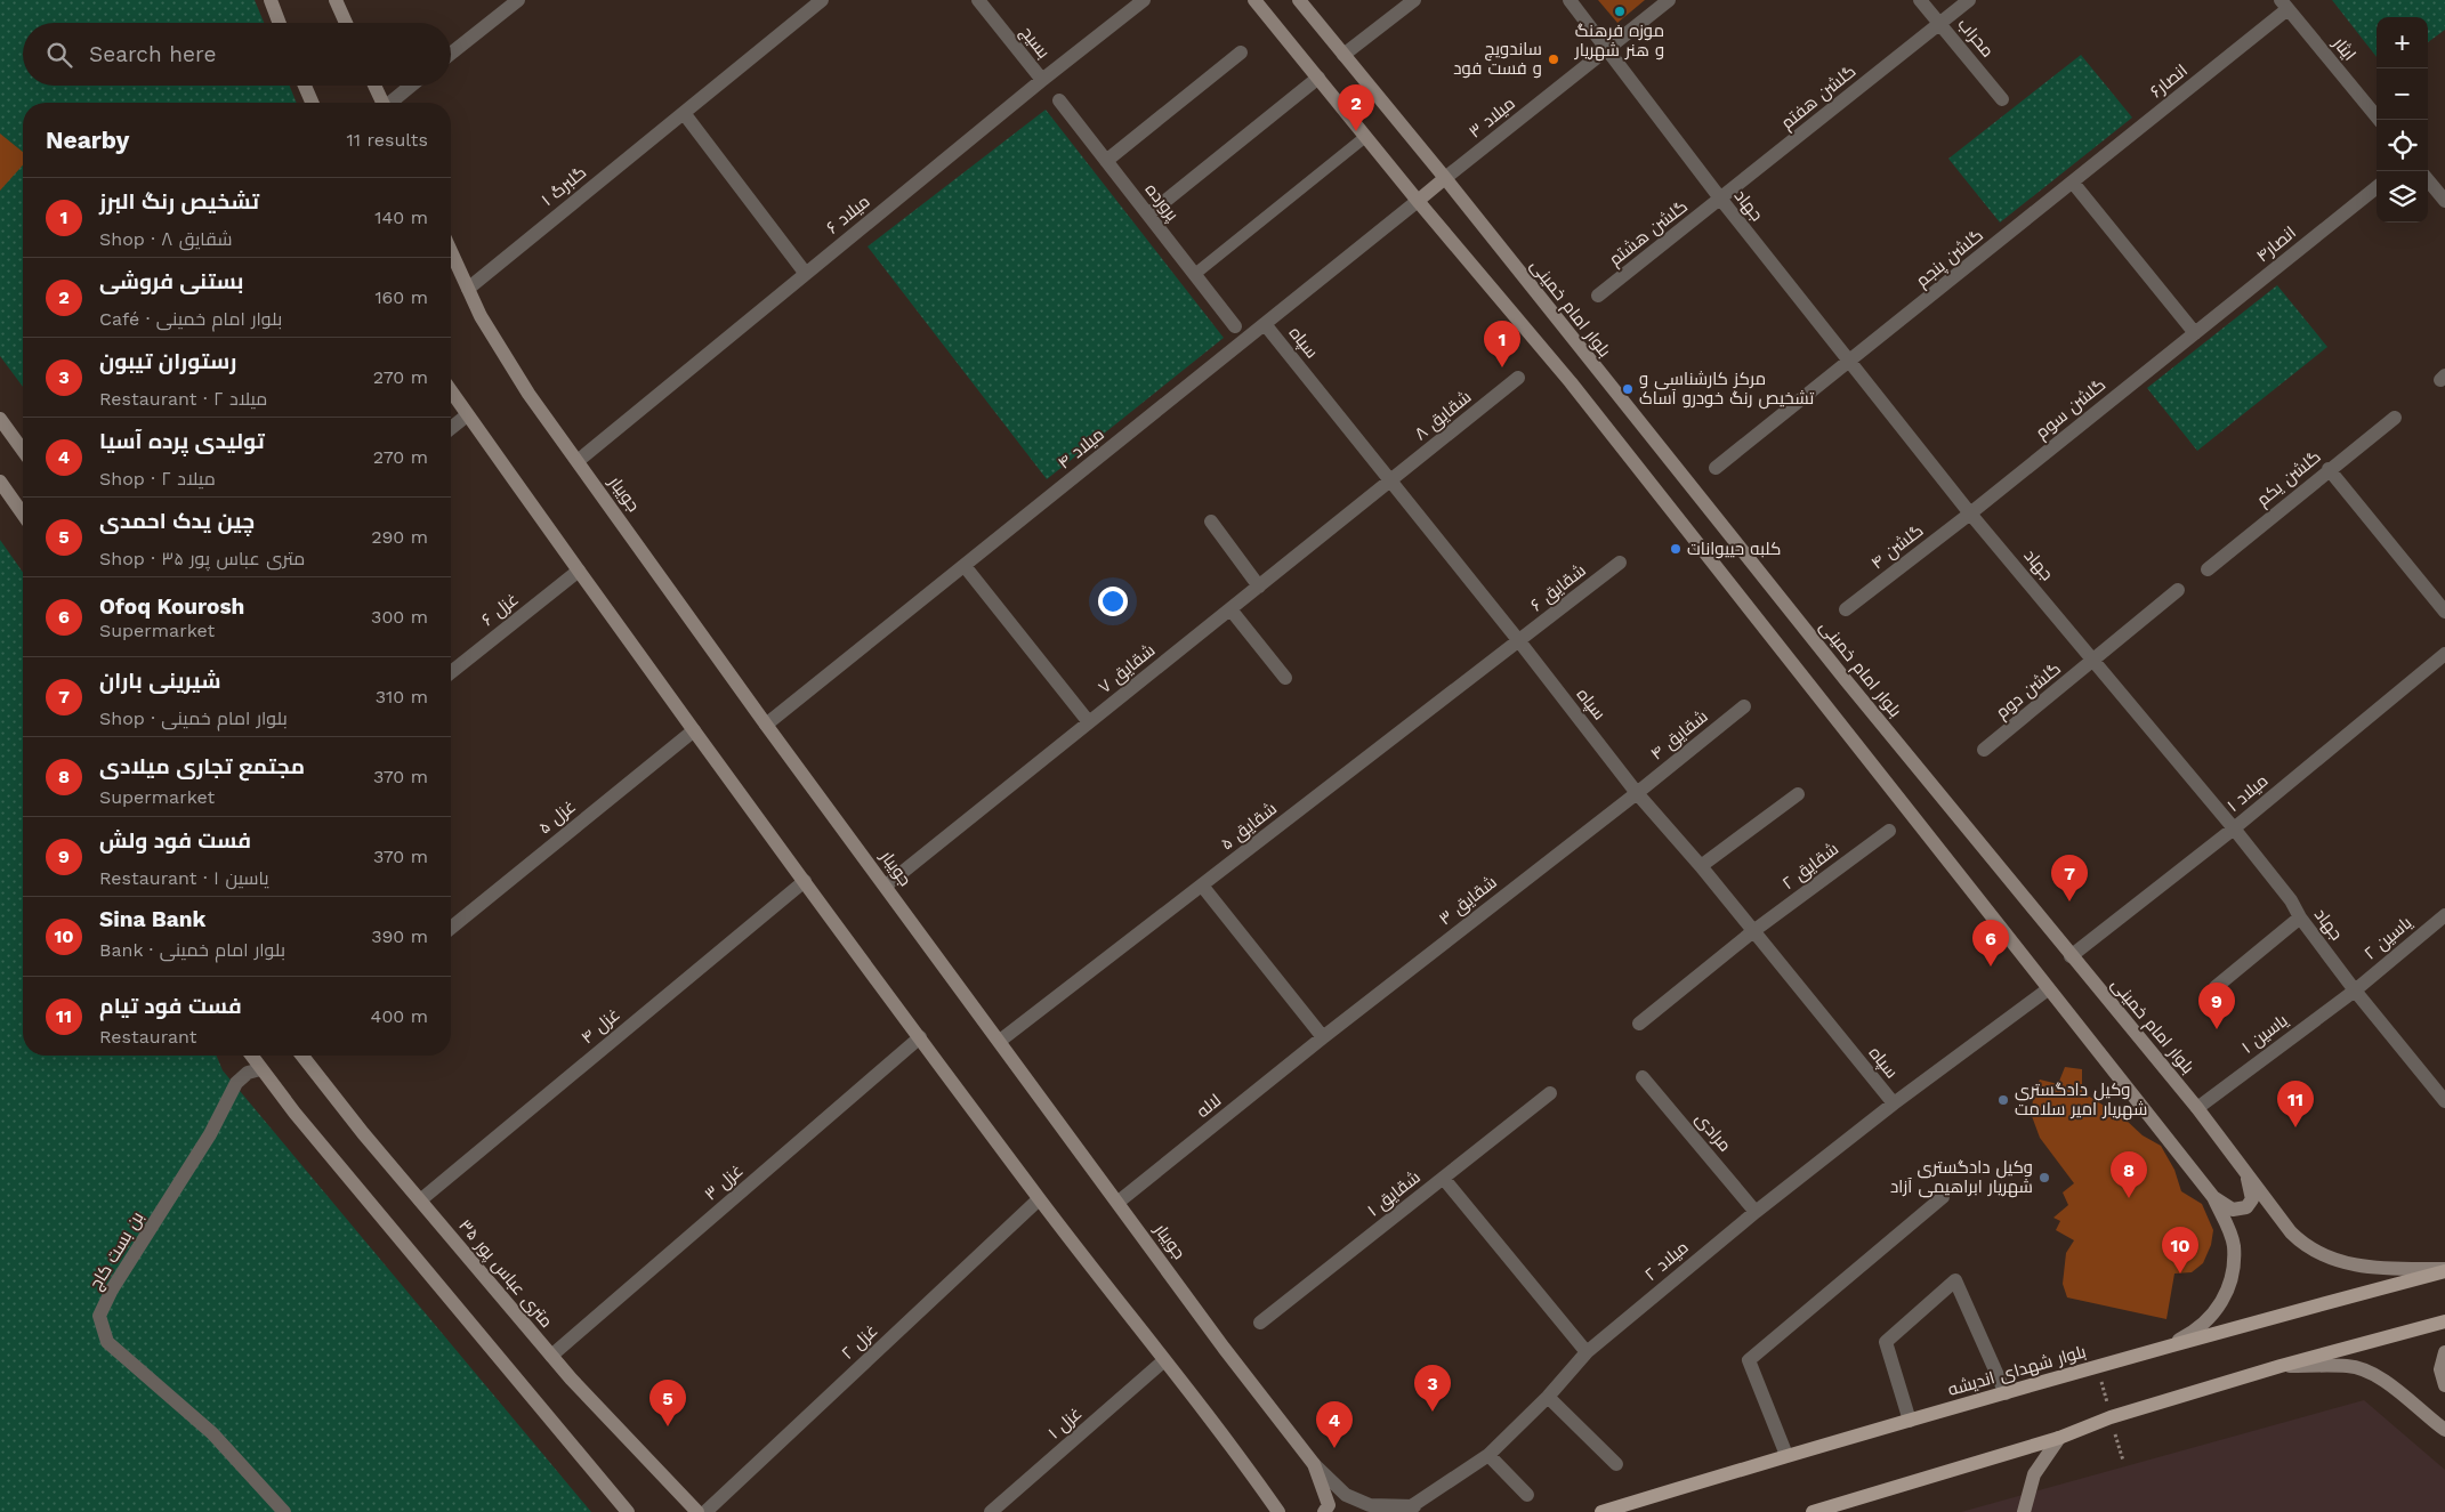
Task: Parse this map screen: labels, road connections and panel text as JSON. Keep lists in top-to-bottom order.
{
  "streets": {
    "main road": ["بلوار شهدای اندیشه"],
    "street": [
      "محراب",
      "بسیج",
      "ایثار",
      "انصار۶",
      "گلشن هفتم",
      "میلاد ۳",
      "گلبرگ ۱",
      "پرورده",
      "جهاد",
      "میلاد ۶",
      "گلشن هشتم",
      "انصار۴",
      "گلشن پنجم",
      "بلوار امام خمینی",
      "سپاه",
      "گلشن سوم",
      "شقایق ۸",
      "میلاد ۴",
      "گلشن یکم",
      "جویبار",
      "گلشن ۴",
      "شقایق ۶",
      "غزل ۶",
      "شقایق ۷",
      "گلشن دوم",
      "شقایق ۴",
      "میلاد ۱",
      "غزل ۵",
      "شقایق ۵",
      "شقایق ۲",
      "شقایق ۳",
      "یاسین ۲",
      "غزل ۴",
      "یاسین ۱",
      "لاله",
      "مرادی",
      "غزل ۳",
      "شقایق ۱",
      "بن بست کاج",
      "میلاد ۲",
      "۳۵ متری عباس پور",
      "غزل ۲",
      "غزل ۱"
    ]
  },
  "crossings": [
    ["محراب", "گلشن هفتم"],
    ["بسیج", "میلاد ۶"],
    ["ایثار", "انصار۶"],
    ["انصار۶", "گلشن پنجم"],
    ["گلشن هفتم", "جهاد"],
    ["گلشن هفتم", "گلشن هشتم"],
    ["میلاد ۳", "جهاد"],
    ["میلاد ۳", "بلوار امام خمینی"],
    ["گلبرگ ۱", "جویبار"],
    ["جهاد", "گلشن هشتم"],
    ["جهاد", "گلشن پنجم"],
    ["جهاد", "گلشن سوم"],
    ["جهاد", "گلشن ۴"],
    ["جهاد", "گلشن دوم"],
    ["جهاد", "میلاد ۱"],
    ["جهاد", "یاسین ۲"],
    ["جهاد", "یاسین ۱"],
    ["میلاد ۶", "جویبار"],
    ["انصار۴", "گلشن سوم"],
    ["بلوار امام خمینی", "میلاد ۱"],
    ["بلوار امام خمینی", "یاسین ۱"],
    ["بلوار امام خمینی", "بلوار شهدای اندیشه"],
    ["سپاه", "شقایق ۸"],
    ["سپاه", "میلاد ۴"],
    ["سپاه", "شقایق ۶"],
    ["سپاه", "شقایق ۷"],
    ["سپاه", "شقایق ۴"],
    ["سپاه", "شقایق ۵"],
    ["سپاه", "شقایق ۲"],
    ["سپاه", "شقایق ۳"],
    ["سپاه", "میلاد ۲"],
    ["گلشن سوم", "گلشن ۴"],
    ["شقایق ۸", "شقایق ۷"],
    ["میلاد ۴", "جویبار"],
    ["جویبار", "شقایق ۷"],
    ["جویبار", "شقایق ۵"],
    ["جویبار", "لاله"],
    ["جویبار", "میلاد ۲"],
    ["شقایق ۶", "شقایق ۵"],
    ["شقایق ۴", "شقایق ۳"],
    ["شقایق ۳", "لاله"],
    ["یاسین ۲", "یاسین ۱"],
    ["غزل ۴", "۳۵ متری عباس پور"],
    ["مرادی", "میلاد ۲"],
    ["غزل ۳", "۳۵ متری عباس پور"]
  ],
  "places": [
    "موزه فرهنگ و هنر شهریار",
    "ساندویچ و فست فود",
    "مرکز کارشناسی و تشخیص رنگ خودرو آساک",
    "کلبه حییوانات",
    "وکیل دادگستری شهریار امیر سلامت",
    "وکیل دادگستری شهریار ابراهیمی آزاد"
  ],
  "page": {
    "map_buttons": ["+", "−"],
    "search": "Search here",
    "pins": [
      "2",
      "1",
      "7",
      "6",
      "9",
      "11",
      "8",
      "10",
      "3",
      "5",
      "4"
    ],
    "heading": ["Nearby", "11 results"],
    "list": [
      {
        "mark": "1",
        "name": "تشخیص رنگ البرز",
        "note": "Shop · شقایق ۸",
        "value": "140 m"
      },
      {
        "mark": "2",
        "name": "بستنی فروشی",
        "note": "Café · بلوار امام خمینی",
        "value": "160 m"
      },
      {
        "mark": "3",
        "name": "رستوران تیبون",
        "note": "Restaurant · میلاد ۲",
        "value": "270 m"
      },
      {
        "mark": "4",
        "name": "تولیدی پرده آسیا",
        "note": "Shop · میلاد ۲",
        "value": "270 m"
      },
      {
        "mark": "5",
        "name": "چین یدک احمدی",
        "note": "Shop · ۳۵ متری عباس پور",
        "value": "290 m"
      },
      {
        "mark": "6",
        "name": "Ofoq Kourosh",
        "note": "Supermarket",
        "value": "300 m"
      },
      {
        "mark": "7",
        "name": "شیرینی باران",
        "note": "Shop · بلوار امام خمینی",
        "value": "310 m"
      },
      {
        "mark": "8",
        "name": "مجتمع تجاری میلادی",
        "note": "Supermarket",
        "value": "370 m"
      },
      {
        "mark": "9",
        "name": "فست فود ولش",
        "note": "Restaurant · یاسین ۱",
        "value": "370 m"
      },
      {
        "mark": "10",
        "name": "Sina Bank",
        "note": "Bank · بلوار امام خمینی",
        "value": "390 m"
      },
      {
        "mark": "11",
        "name": "فست فود تیام",
        "note": "Restaurant",
        "value": "400 m"
      }
    ]
  }
}
